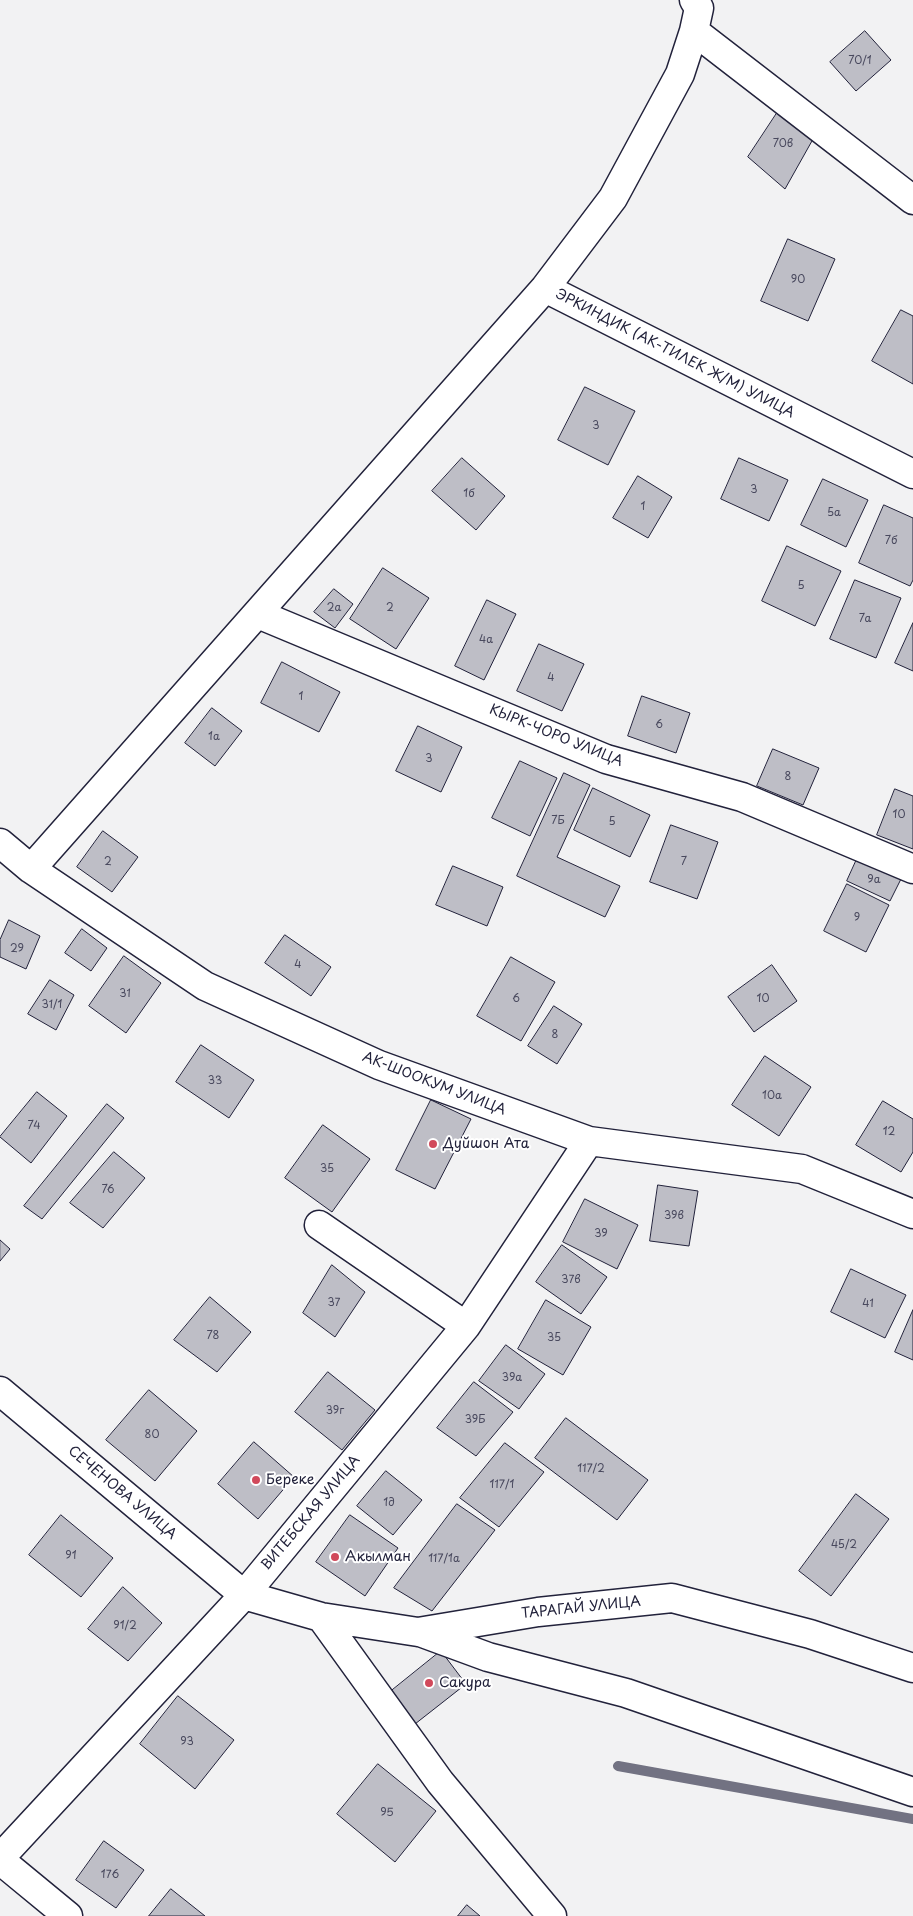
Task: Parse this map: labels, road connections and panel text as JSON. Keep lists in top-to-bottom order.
{
  "streets": {
    "street": [
      "ЭРКИНДИК (АК-ТИЛЕК Ж/М) УЛИЦА",
      "КЫРК-ЧОРО УЛИЦА",
      "АК-ШООКУМ УЛИЦА",
      "СЕЧЕНОВА УЛИЦА",
      "ВИТЕБСКАЯ УЛИЦА",
      "ТАРАГАЙ УЛИЦА"
    ]
  },
  "crossings": [
    ["АК-ШООКУМ УЛИЦА", "ВИТЕБСКАЯ УЛИЦА"],
    ["СЕЧЕНОВА УЛИЦА", "ВИТЕБСКАЯ УЛИЦА"],
    ["СЕЧЕНОВА УЛИЦА", "ТАРАГАЙ УЛИЦА"],
    ["ВИТЕБСКАЯ УЛИЦА", "ТАРАГАЙ УЛИЦА"]
  ],
  "places": [
    "Дуйшон Ата",
    "Береке",
    "Акылман",
    "Сакура"
  ],
  "house_numbers": [
    "70/1",
    "70в",
    "90",
    "3",
    "3",
    "1б",
    "1",
    "5а",
    "7б",
    "5",
    "2а",
    "2",
    "7а",
    "4а",
    "4",
    "1",
    "6",
    "1а",
    "3",
    "8",
    "10",
    "7Б",
    "5",
    "2",
    "7",
    "9а",
    "9",
    "29",
    "4",
    "31",
    "6",
    "10",
    "31/1",
    "8",
    "33",
    "10а",
    "74",
    "12",
    "35",
    "76",
    "39в",
    "39",
    "37в",
    "37",
    "41",
    "78",
    "35",
    "39а",
    "39г",
    "39Б",
    "80",
    "117/2",
    "117/1",
    "1д",
    "45/2",
    "91",
    "117/1а",
    "91/2",
    "93",
    "95",
    "176"
  ]
}
